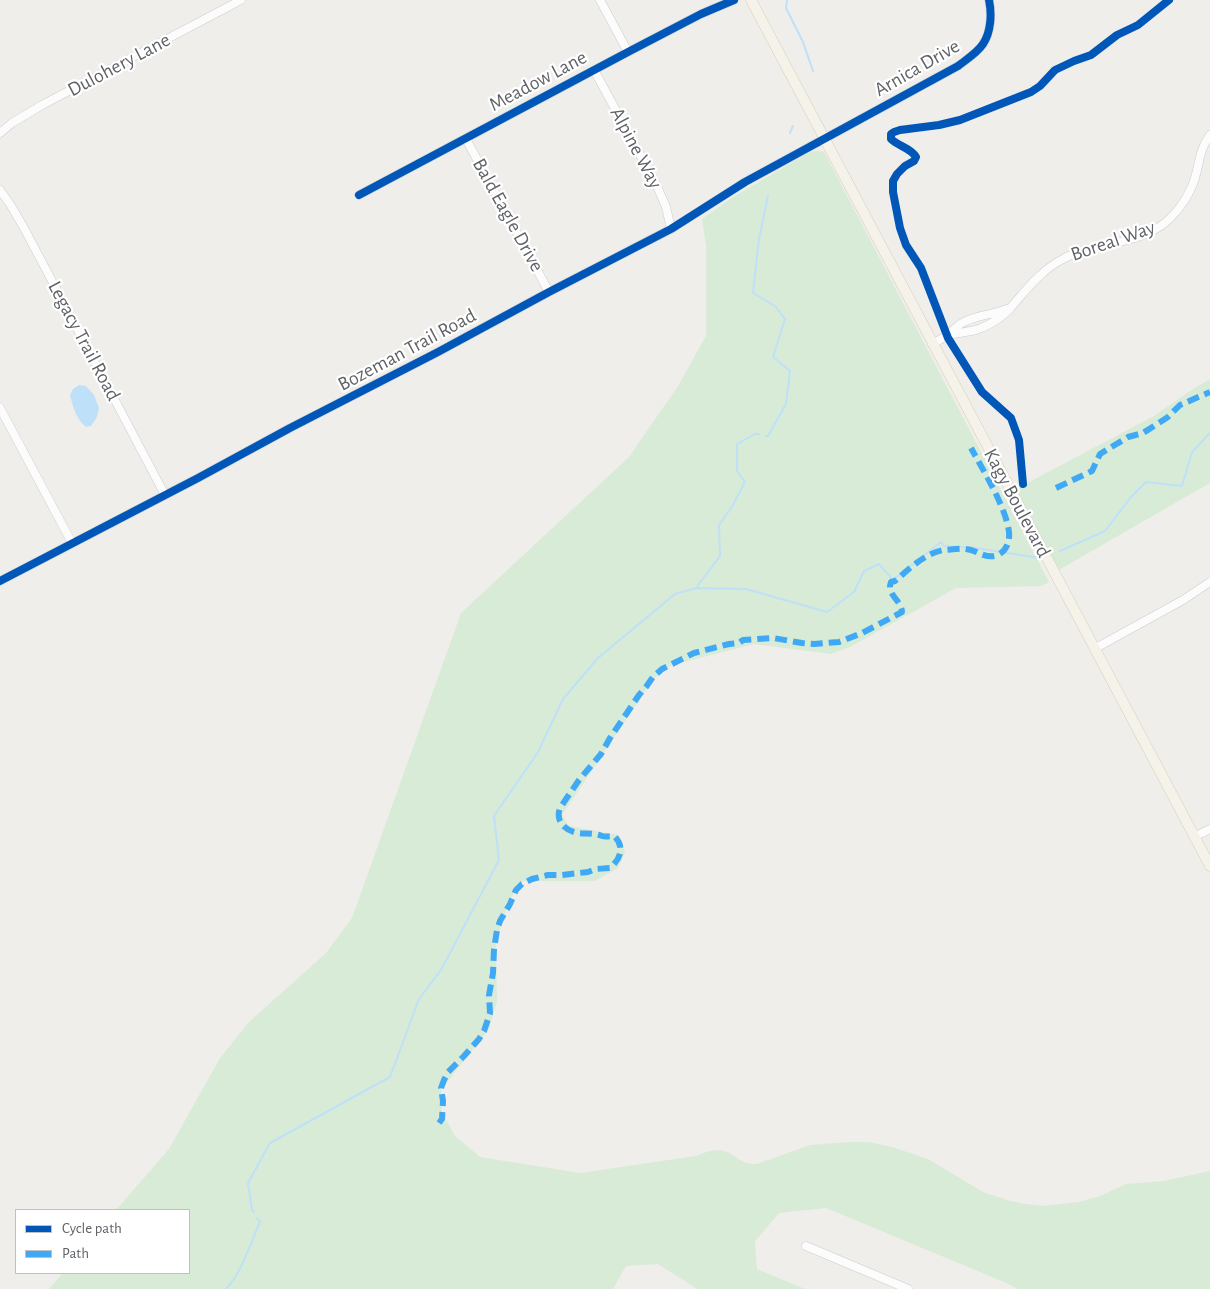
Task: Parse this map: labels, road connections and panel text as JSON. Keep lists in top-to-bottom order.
{
  "streets": {
    "main road": ["Kagy Boulevard"],
    "street": [
      "Dulohery Lane",
      "Arnica Drive",
      "Meadow Lane",
      "Alpine Way",
      "Bald Eagle Drive",
      "Boreal Way",
      "Legacy Trail Road",
      "Bozeman Trail Road"
    ]
  },
  "crossings": [
    ["Arnica Drive", "Bozeman Trail Road"],
    ["Arnica Drive", "Kagy Boulevard"],
    ["Meadow Lane", "Alpine Way"],
    ["Meadow Lane", "Bald Eagle Drive"],
    ["Alpine Way", "Bozeman Trail Road"],
    ["Bald Eagle Drive", "Bozeman Trail Road"],
    ["Boreal Way", "Kagy Boulevard"],
    ["Legacy Trail Road", "Bozeman Trail Road"],
    ["Bozeman Trail Road", "Kagy Boulevard"]
  ],
  "legend": ["Cycle path", "Path"]
}
